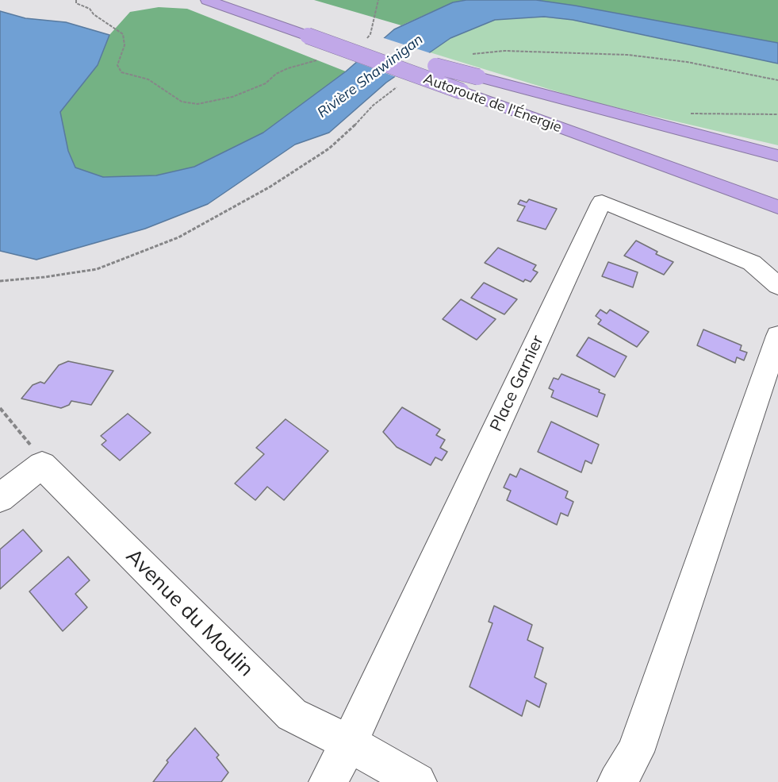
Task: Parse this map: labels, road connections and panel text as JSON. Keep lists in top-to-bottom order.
{
  "streets": {
    "highway": ["Autoroute de l'Énergie"],
    "street": ["Place Garnier", "Avenue du Moulin"]
  },
  "crossings": [
    ["Place Garnier", "Avenue du Moulin"]
  ],
  "water": ["Rivière Shawinigan"]
}
